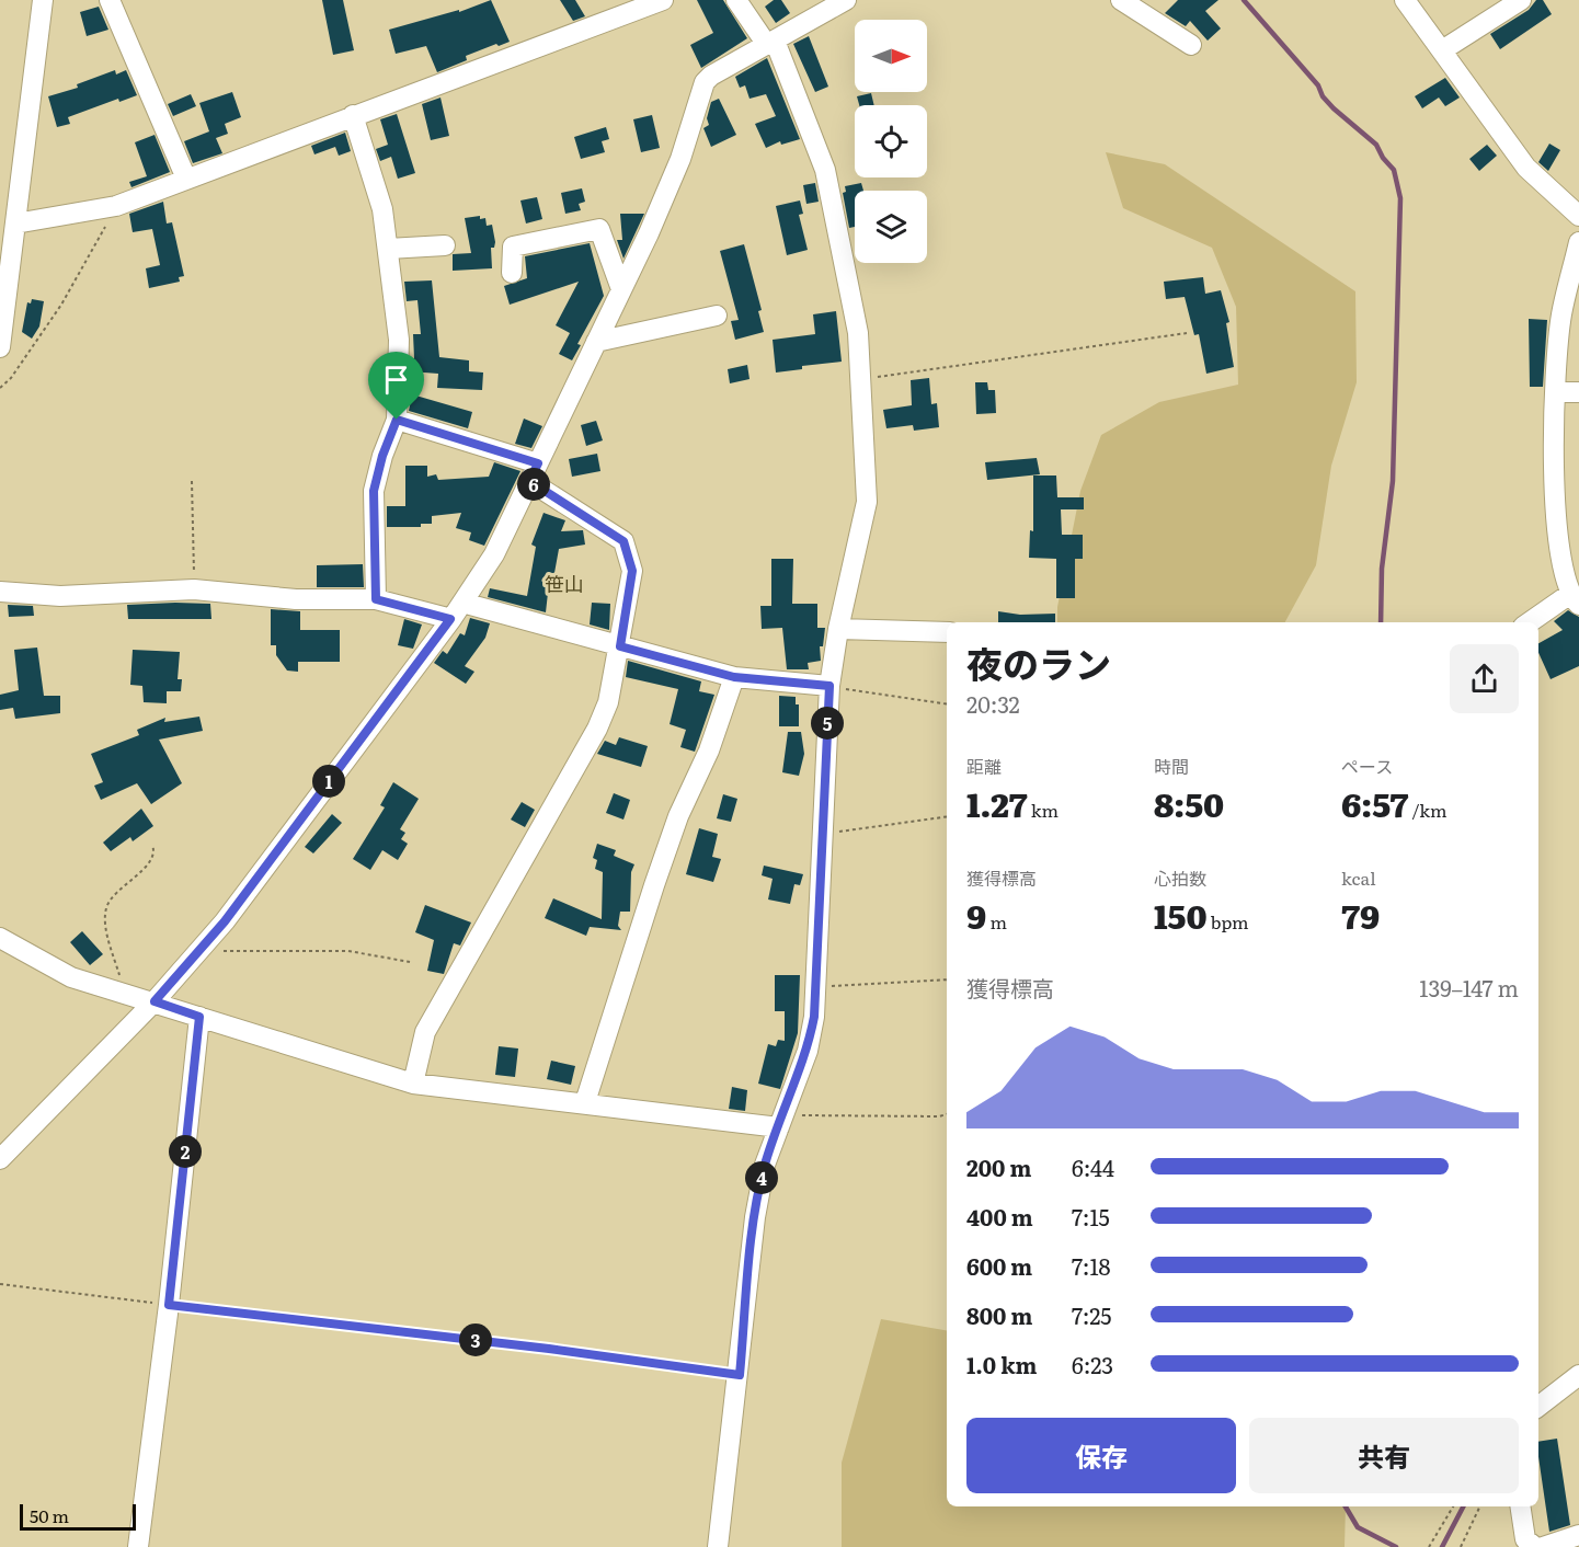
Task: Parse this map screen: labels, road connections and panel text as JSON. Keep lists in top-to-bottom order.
{
  "districts": ["笹山"],
  "scale_bar": "50 m",
  "north": "right",
  "page": {
    "pins": [
      "6",
      "5",
      "1",
      "2",
      "4",
      "3"
    ],
    "heading": ["夜のラン", "20:32"],
    "stats": [
      ["距離", "1.27 km"],
      ["時間", "8:50"],
      ["ペース", "6:57 /km"],
      ["獲得標高", "9 m"],
      ["心拍数", "150 bpm"],
      ["kcal", "79"]
    ],
    "chart": ["獲得標高", "139–147 m"],
    "list": [
      {
        "name": "200 m",
        "note": "6:44"
      },
      {
        "name": "400 m",
        "note": "7:15"
      },
      {
        "name": "600 m",
        "note": "7:18"
      },
      {
        "name": "800 m",
        "note": "7:25"
      },
      {
        "name": "1.0 km",
        "note": "6:23"
      }
    ],
    "buttons": ["保存", "共有"],
    "scale": "50 m"
  }
}
